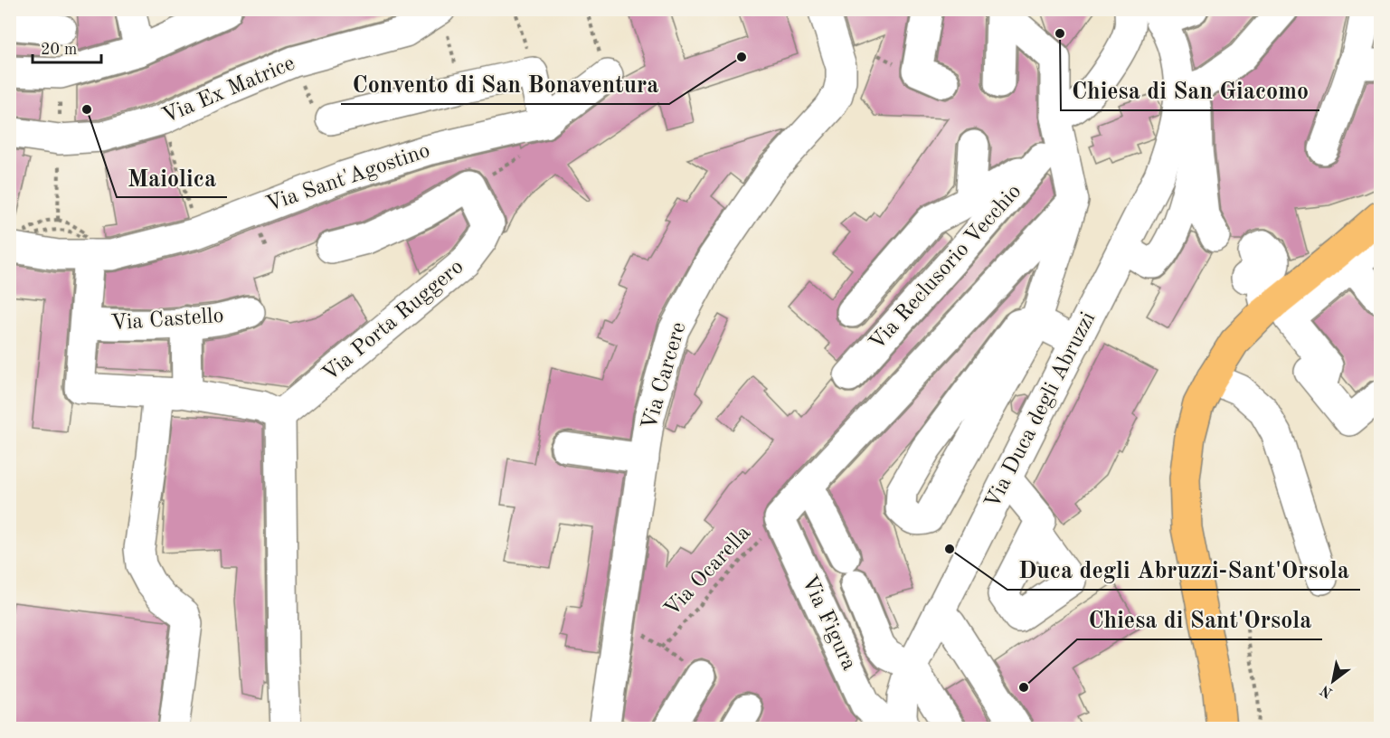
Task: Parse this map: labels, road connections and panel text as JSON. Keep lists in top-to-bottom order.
{
  "streets": {
    "street": [
      "Via Ex Matrice",
      "Via Sant'Agostino",
      "Via Reclusorio Vecchio",
      "Via Castello",
      "Via Porta Ruggero",
      "Via Carcere",
      "Via Duca degli Abruzzi",
      "Via Figura"
    ],
    "path": ["Via Ocarella"]
  },
  "crossings": [
    ["Via Duca degli Abruzzi", "Via Figura"],
    ["Via Ocarella", "Via Figura"]
  ],
  "places": [
    "Chiesa di San Giacomo",
    "Convento di San Bonaventura",
    "Maiolica",
    "Duca degli Abruzzi-Sant'Orsola",
    "Chiesa di Sant'Orsola"
  ],
  "scale_bar": "20 m",
  "north": "bottom left"
}
